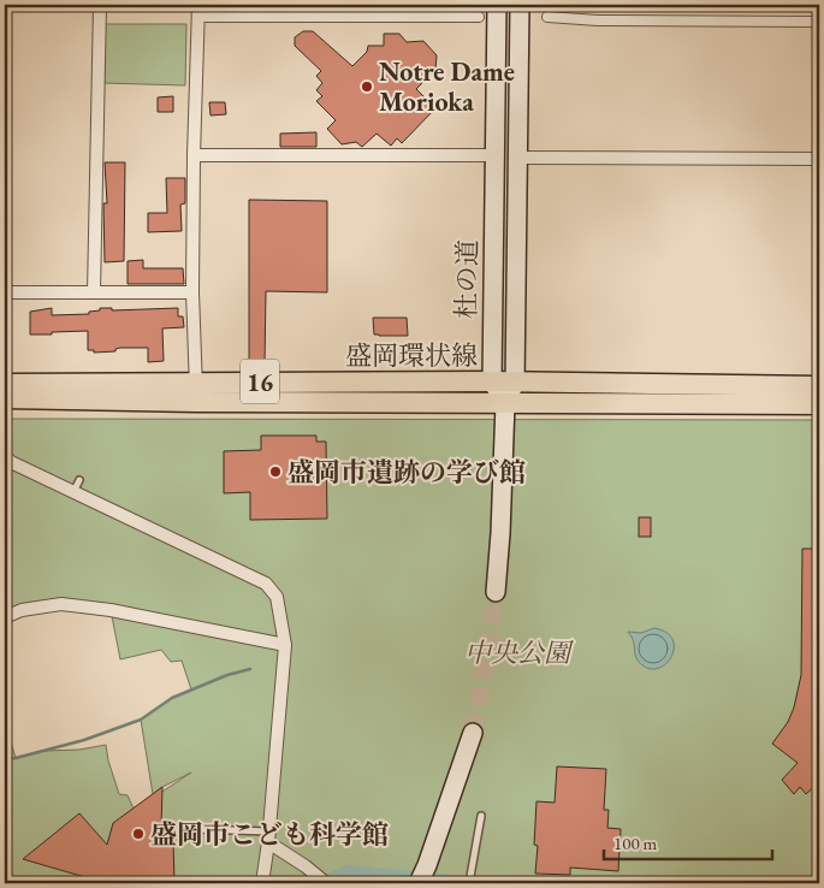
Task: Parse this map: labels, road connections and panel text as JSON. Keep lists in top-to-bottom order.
{
  "streets": {
    "main road": ["杜の道", "盛岡環状線", "16"]
  },
  "crossings": [
    ["杜の道", "盛岡環状線"]
  ],
  "parks": ["中央公園"],
  "places": ["Notre Dame Morioka", "盛岡市遺跡の学び館", "盛岡市こども科学館"],
  "scale_bar": "100 m"
}
